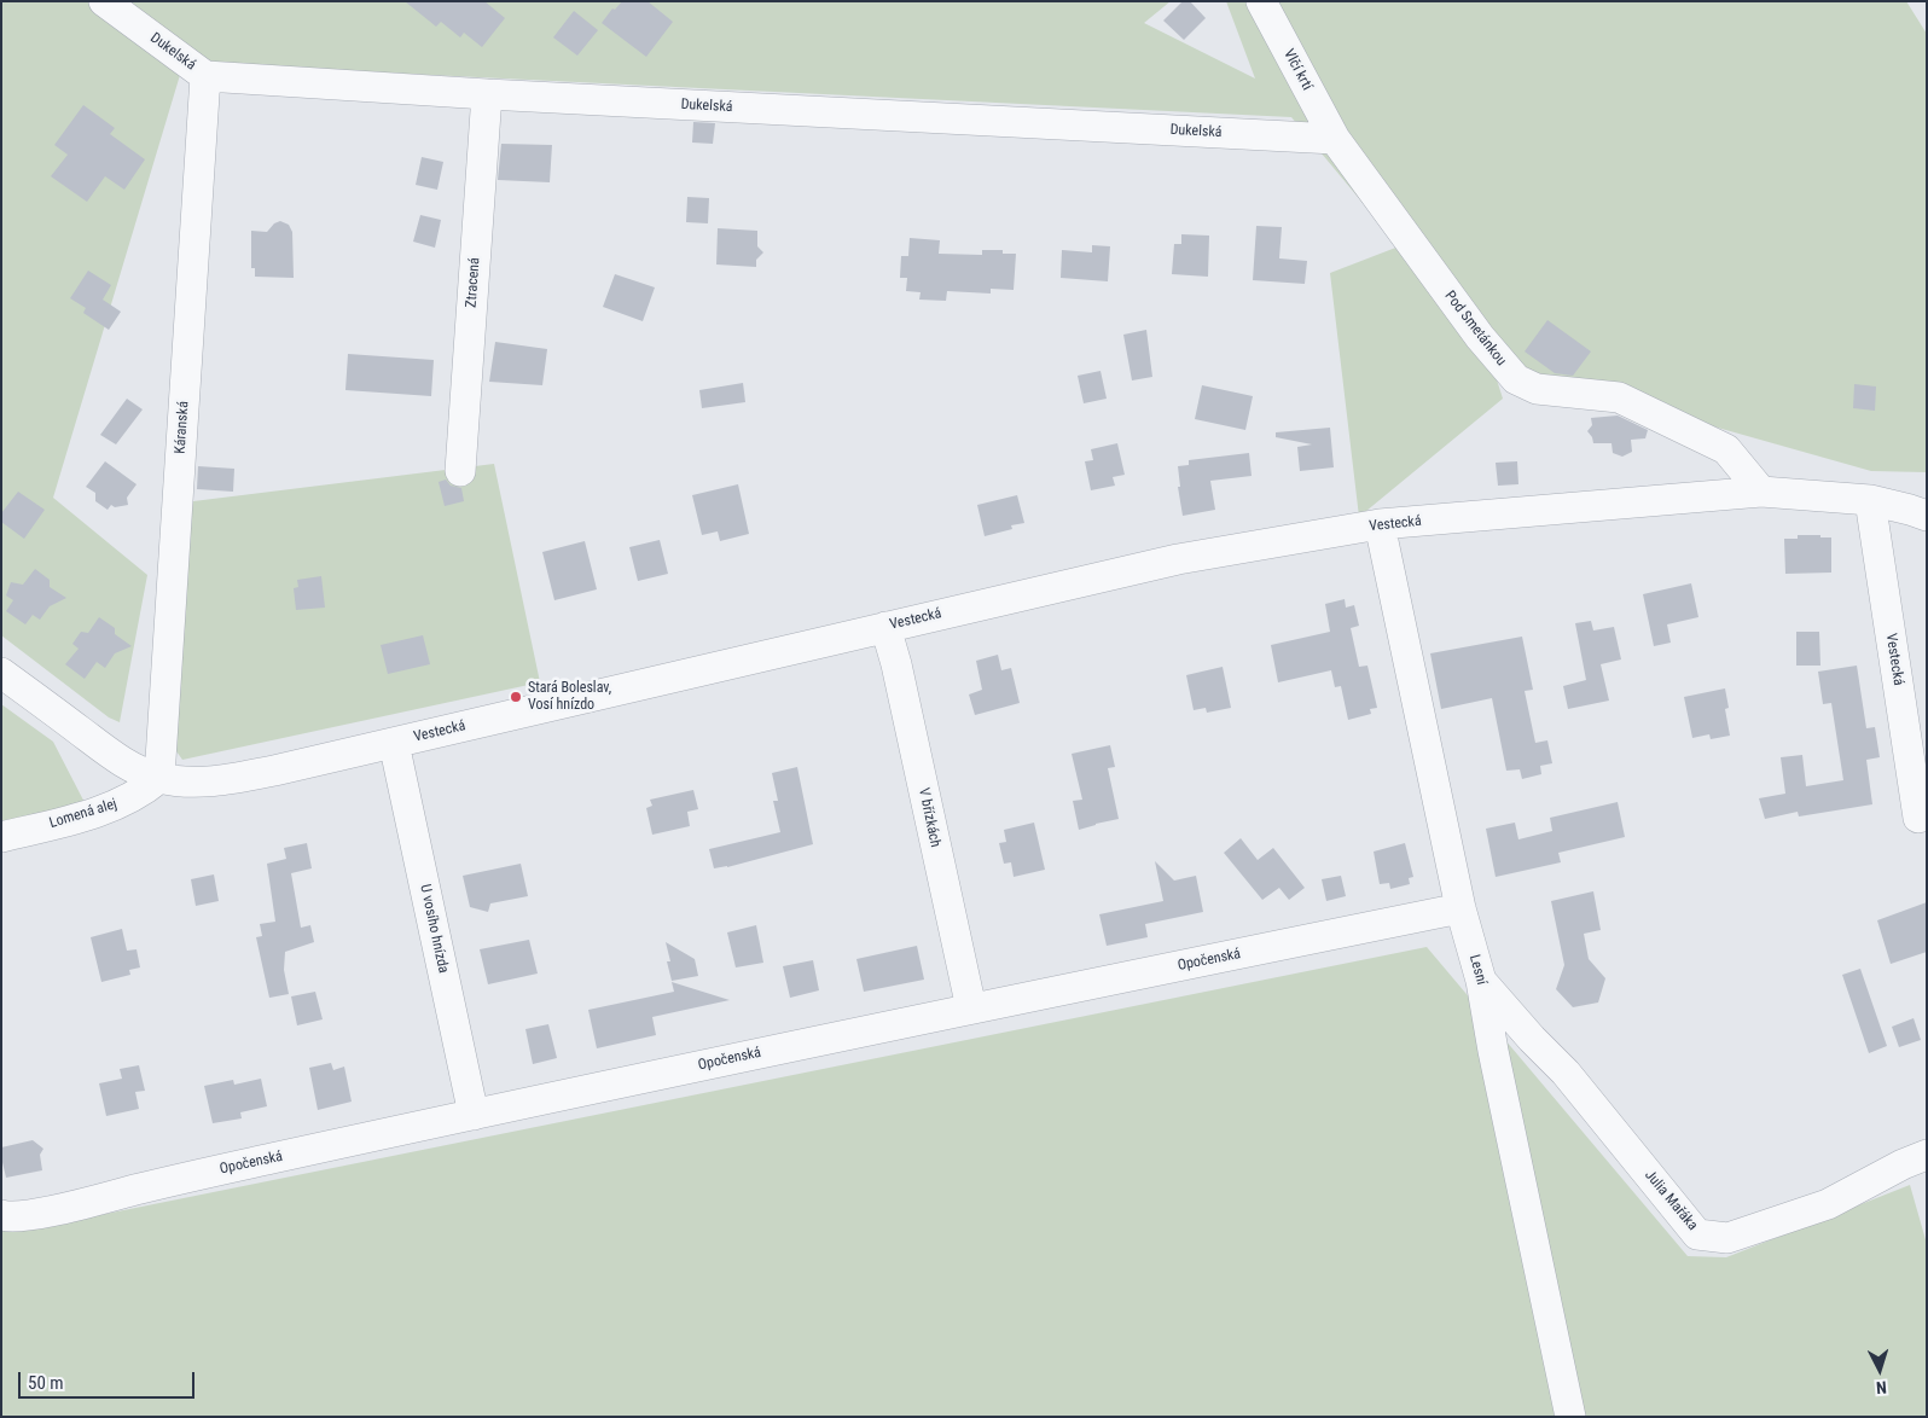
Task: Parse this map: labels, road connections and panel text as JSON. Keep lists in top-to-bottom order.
{
  "streets": {
    "street": [
      "Dukelská",
      "Vlčí krtí",
      "Ztracená",
      "Pod Smetánkou",
      "Káranská",
      "Vestecká",
      "Lomená alej",
      "V břízkách",
      "U vosího hnízda",
      "Opočenská",
      "Lesní",
      "Julia Mařáka"
    ]
  },
  "crossings": [
    ["Dukelská", "Vlčí krtí"],
    ["Dukelská", "Ztracená"],
    ["Dukelská", "Pod Smetánkou"],
    ["Dukelská", "Káranská"],
    ["Vlčí krtí", "Pod Smetánkou"],
    ["Pod Smetánkou", "Vestecká"],
    ["Káranská", "Vestecká"],
    ["Káranská", "Lomená alej"],
    ["Vestecká", "Lomená alej"],
    ["Vestecká", "V břízkách"],
    ["Vestecká", "U vosího hnízda"],
    ["Vestecká", "Lesní"],
    ["V břízkách", "Opočenská"],
    ["U vosího hnízda", "Opočenská"],
    ["Opočenská", "Lesní"],
    ["Lesní", "Julia Mařáka"]
  ],
  "places": ["Stará Boleslav, Vosí hnízdo"],
  "scale_bar": "50 m",
  "north": "bottom"
}
